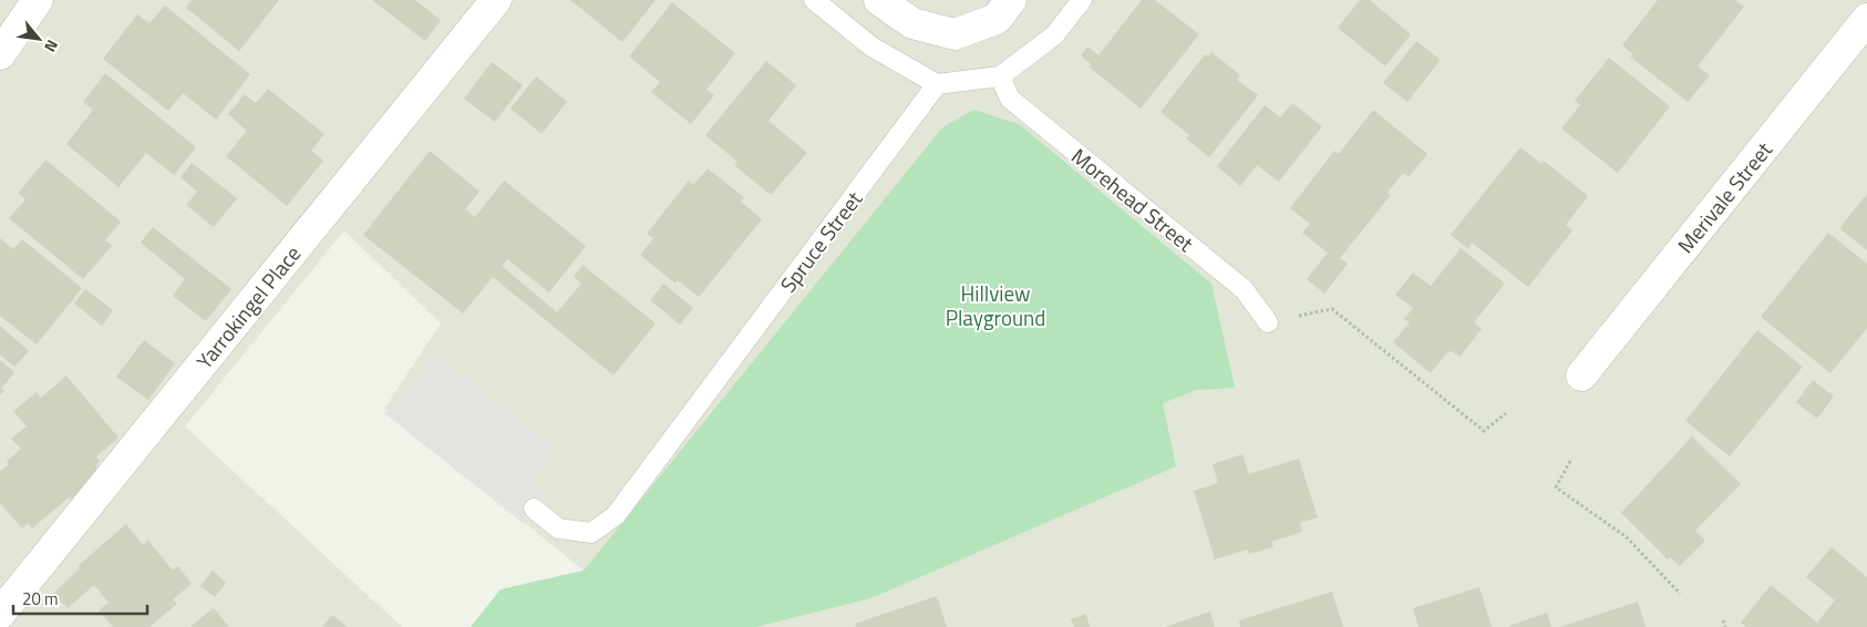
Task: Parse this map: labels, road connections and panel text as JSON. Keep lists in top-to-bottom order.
{
  "streets": {
    "street": ["Merivale Street", "Yarrokingel Place"],
    "lane": ["Morehead Street", "Spruce Street"]
  },
  "parks": ["Hillview Playground"],
  "scale_bar": "20 m",
  "north": "bottom right"
}
